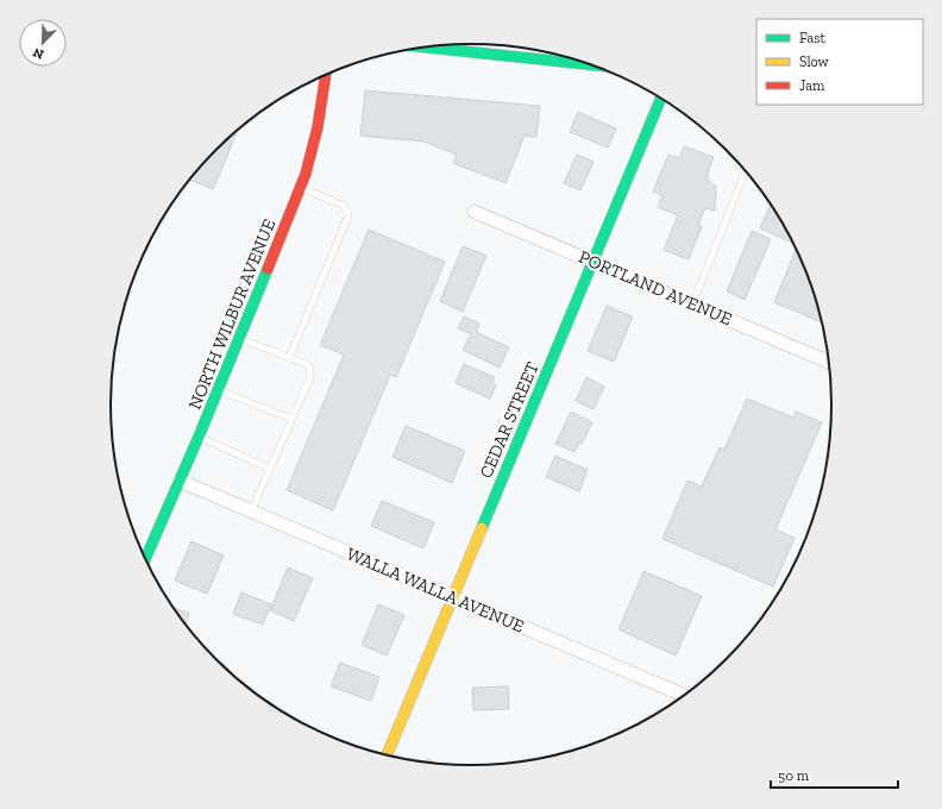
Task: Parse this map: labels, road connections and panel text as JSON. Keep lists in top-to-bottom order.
{
  "streets": {
    "main road": ["NORTH WILBUR AVENUE", "CEDAR STREET"],
    "street": ["PORTLAND AVENUE", "WALLA WALLA AVENUE"]
  },
  "crossings": [
    ["PORTLAND AVENUE", "CEDAR STREET"],
    ["NORTH WILBUR AVENUE", "WALLA WALLA AVENUE"],
    ["CEDAR STREET", "WALLA WALLA AVENUE"]
  ],
  "legend": ["Fast", "Slow", "Jam"],
  "scale_bar": "50 m",
  "north": "bottom left"
}
